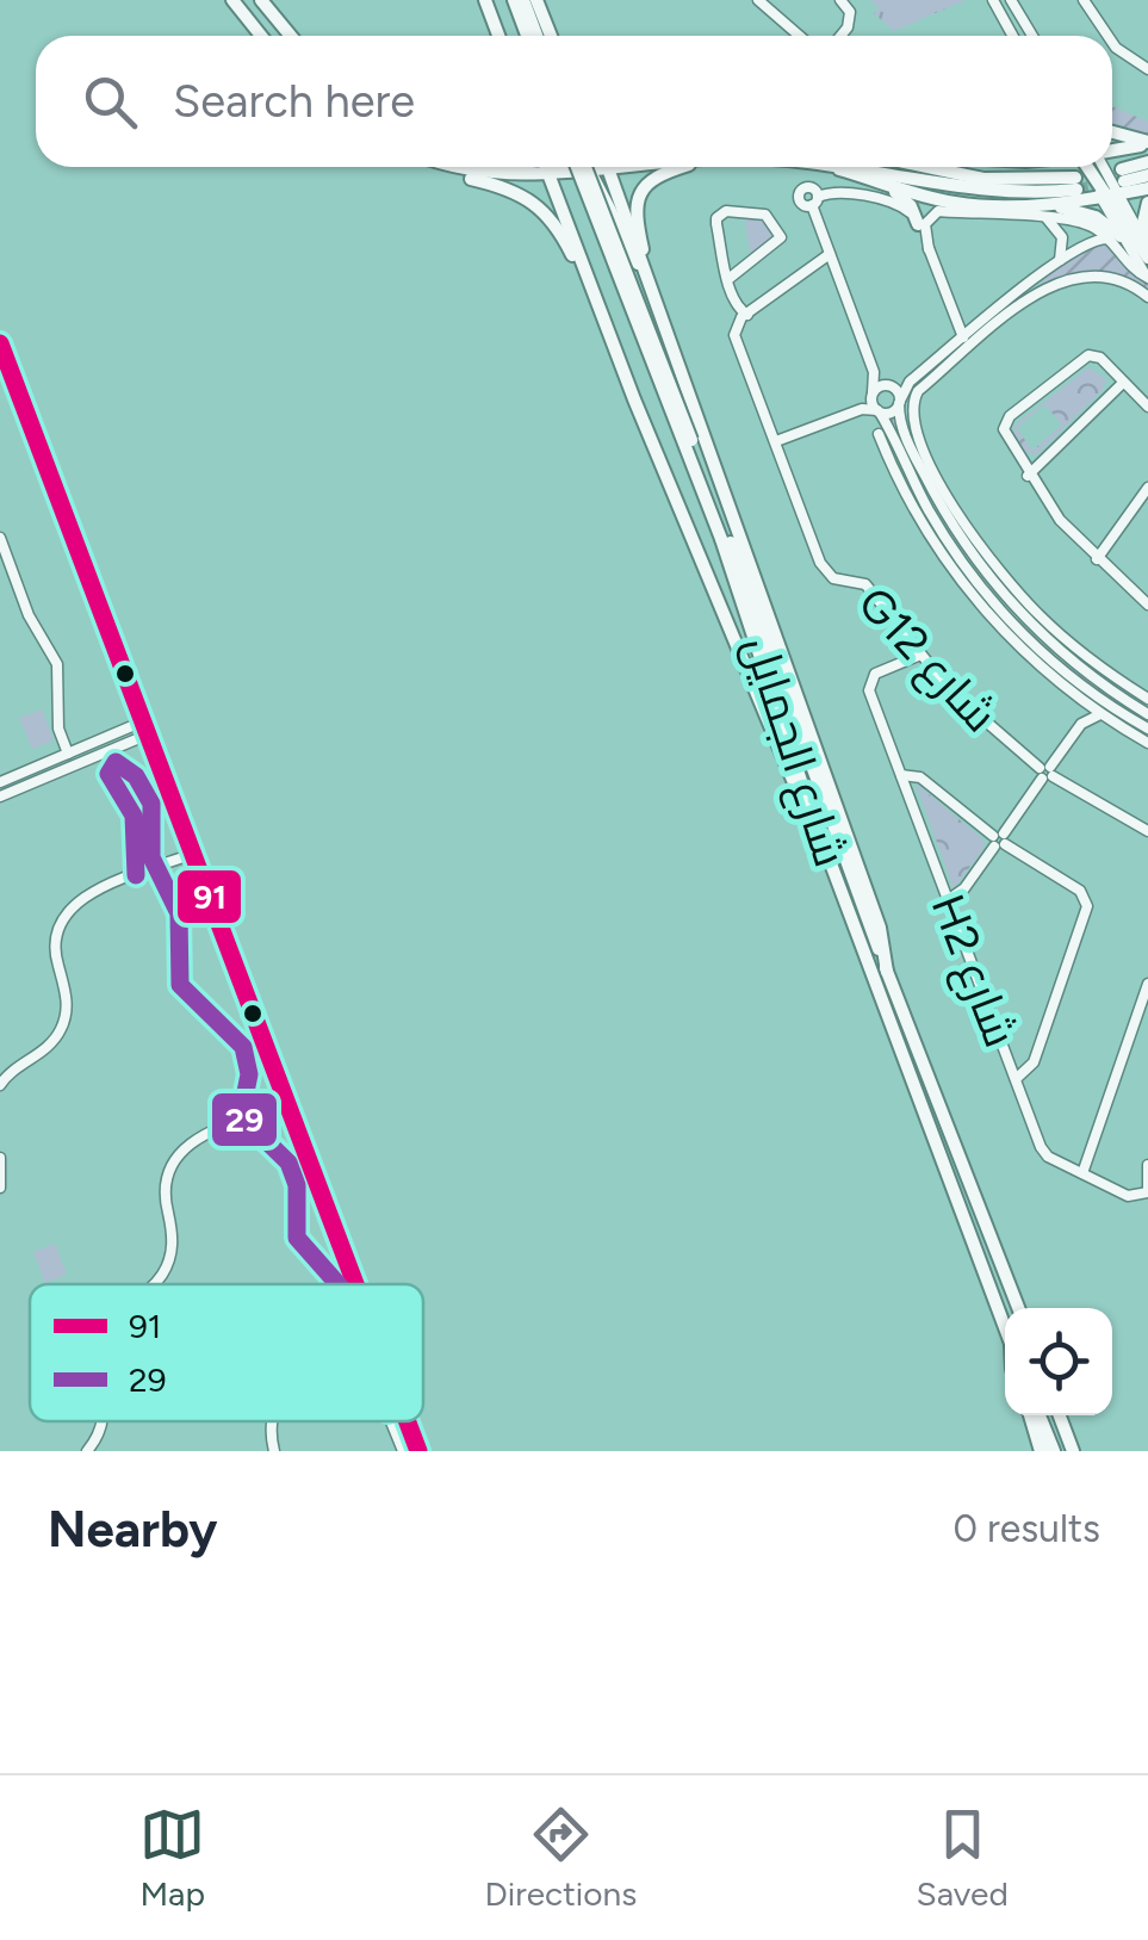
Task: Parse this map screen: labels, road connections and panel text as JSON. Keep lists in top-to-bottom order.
{
  "streets": {
    "main road": ["شارع الجمايل"],
    "street": ["G12 شارع", "H2 شارع"]
  },
  "crossings": [
    ["G12 شارع", "H2 شارع"]
  ],
  "lines": ["transit line 91", "transit line 29"],
  "legend": ["91", "29"],
  "page": {
    "search": "Search here",
    "heading": ["Nearby", "0 results"],
    "nav": ["Map", "Directions", "Saved"]
  }
}
